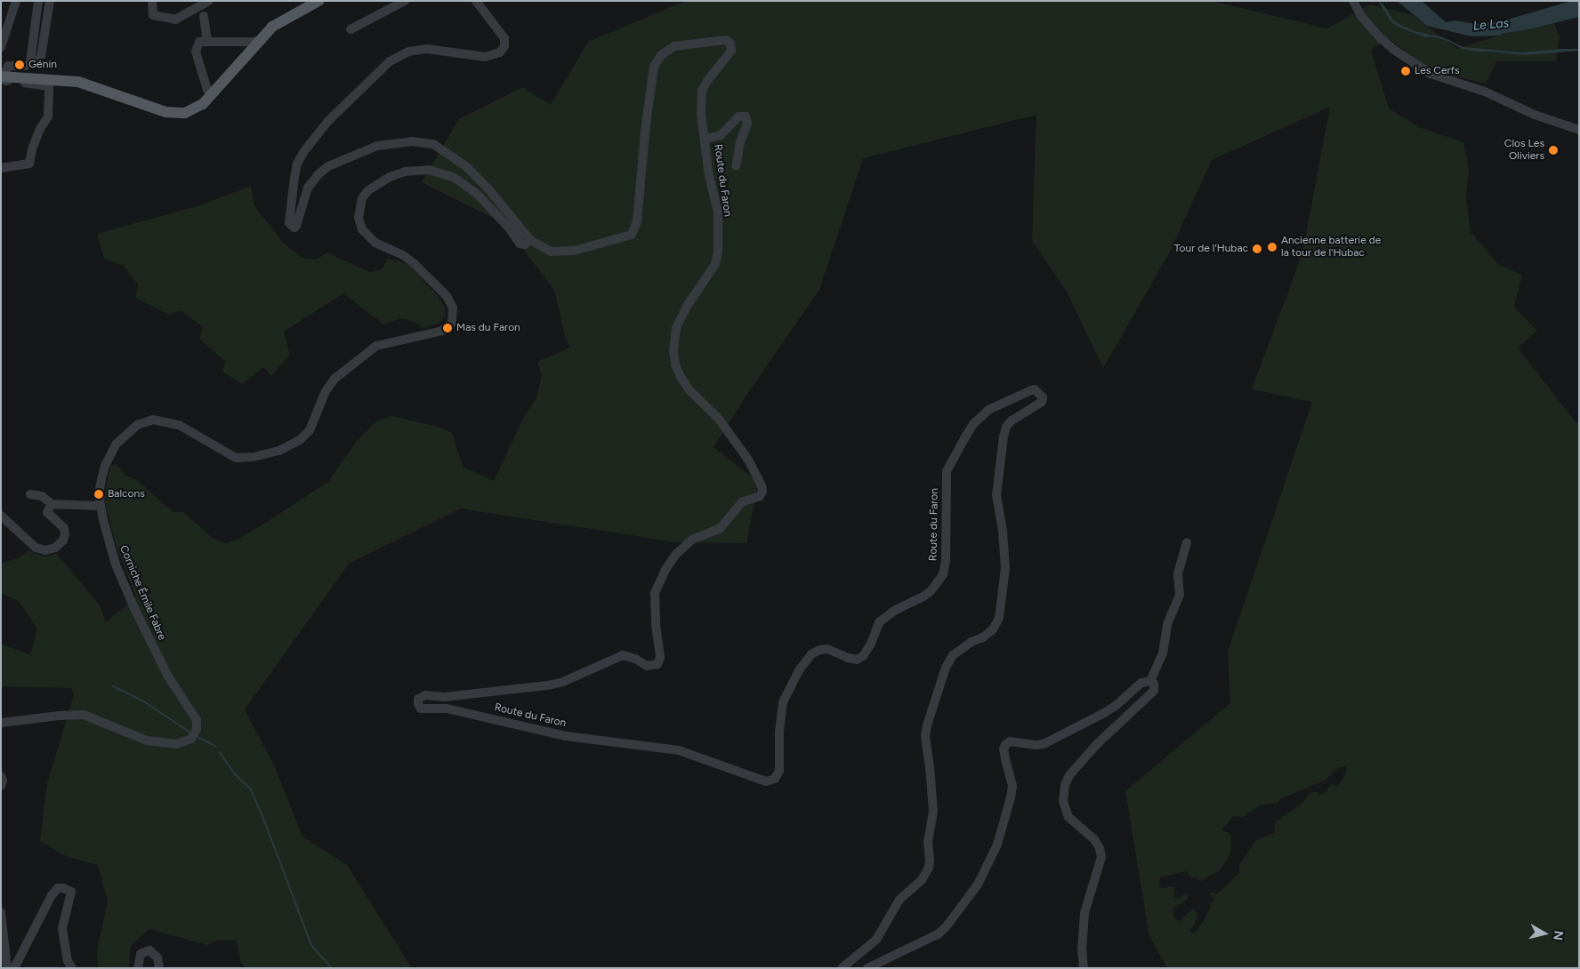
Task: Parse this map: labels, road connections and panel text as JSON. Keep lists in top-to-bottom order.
{
  "streets": {
    "street": ["Route du Faron", "Corniche Émile Fabre"]
  },
  "crossings": [
    ["Route du Faron", "Corniche Émile Fabre"]
  ],
  "water": ["Le Las"],
  "places": [
    "Génin",
    "Les Cerfs",
    "Clos Les Oliviers",
    "Ancienne batterie de la tour de l'Hubac",
    "Tour de l’Hubac",
    "Mas du Faron",
    "Balcons"
  ],
  "north": "right"
}
